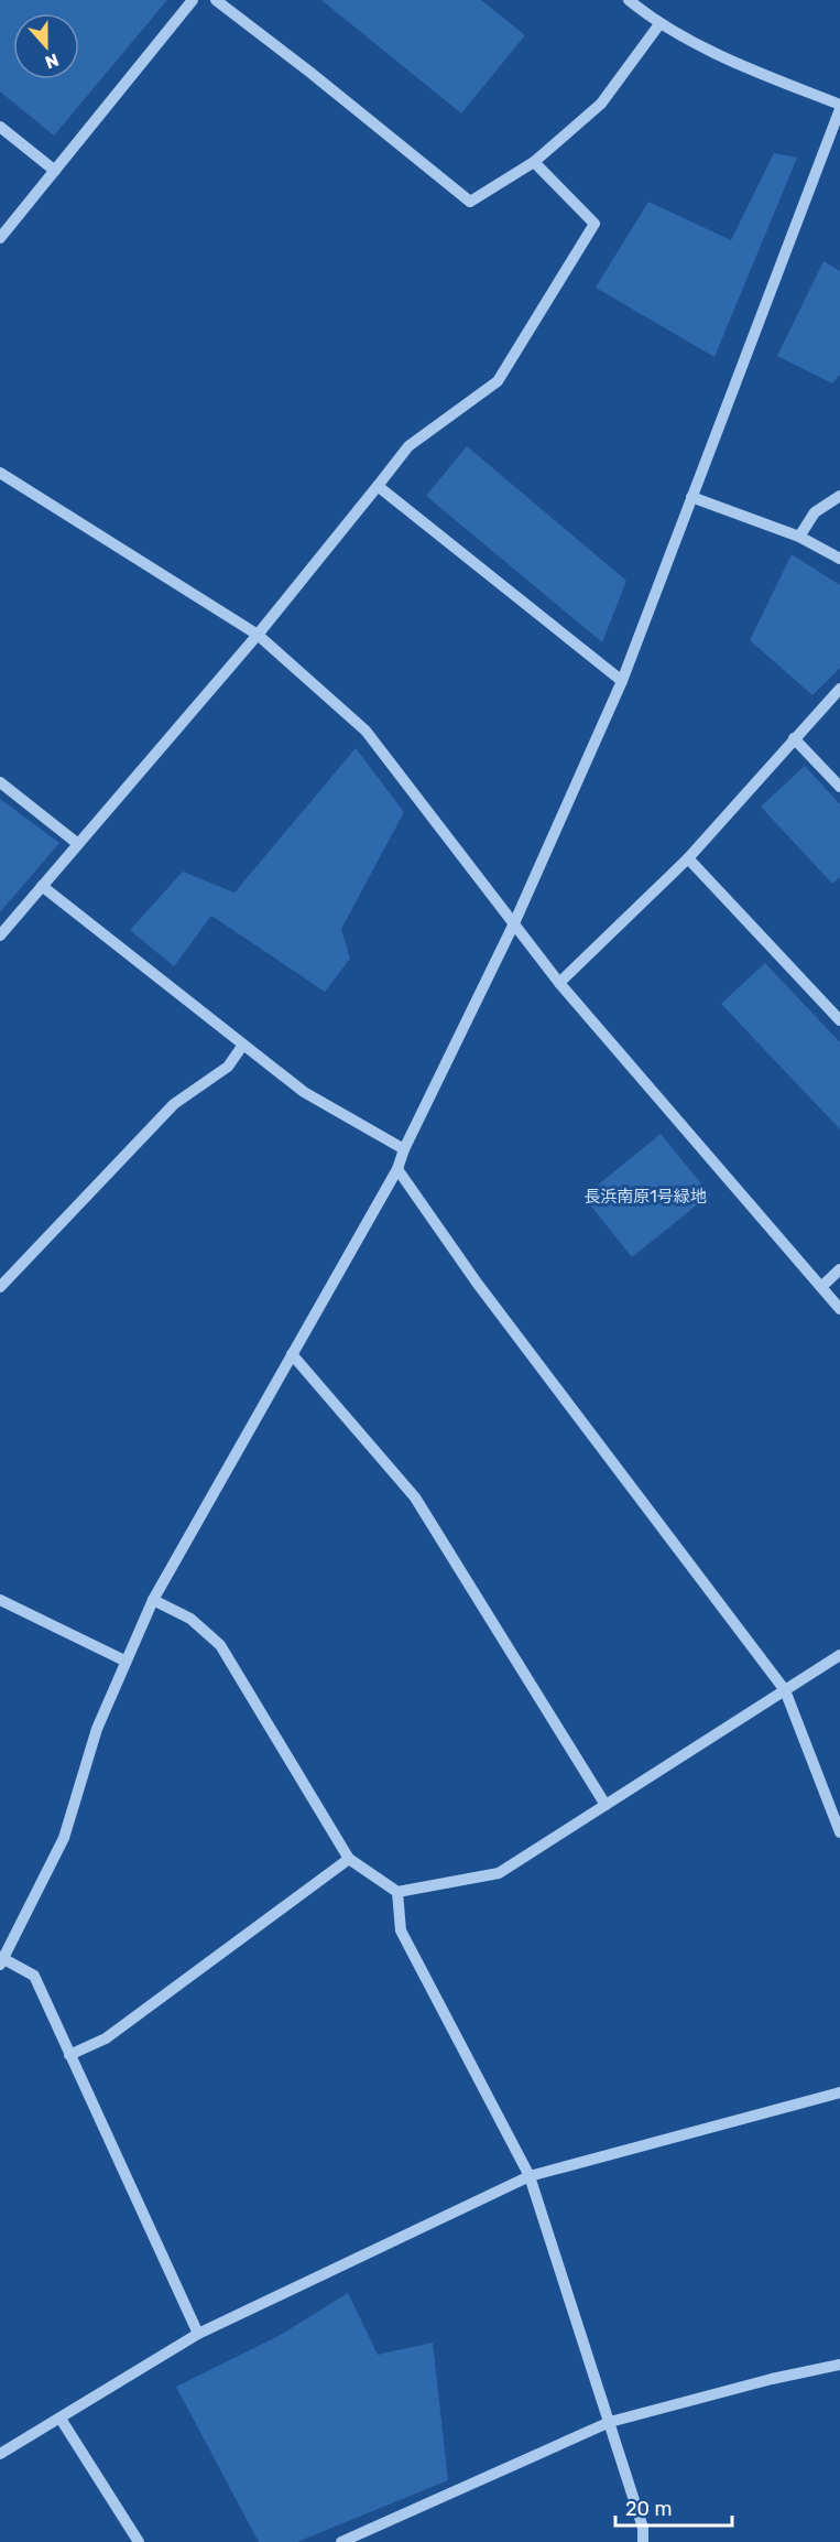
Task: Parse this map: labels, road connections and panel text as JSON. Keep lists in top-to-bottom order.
{
  "parks": ["長浜南原1号緑地"],
  "scale_bar": "20 m",
  "north": "bottom"
}
